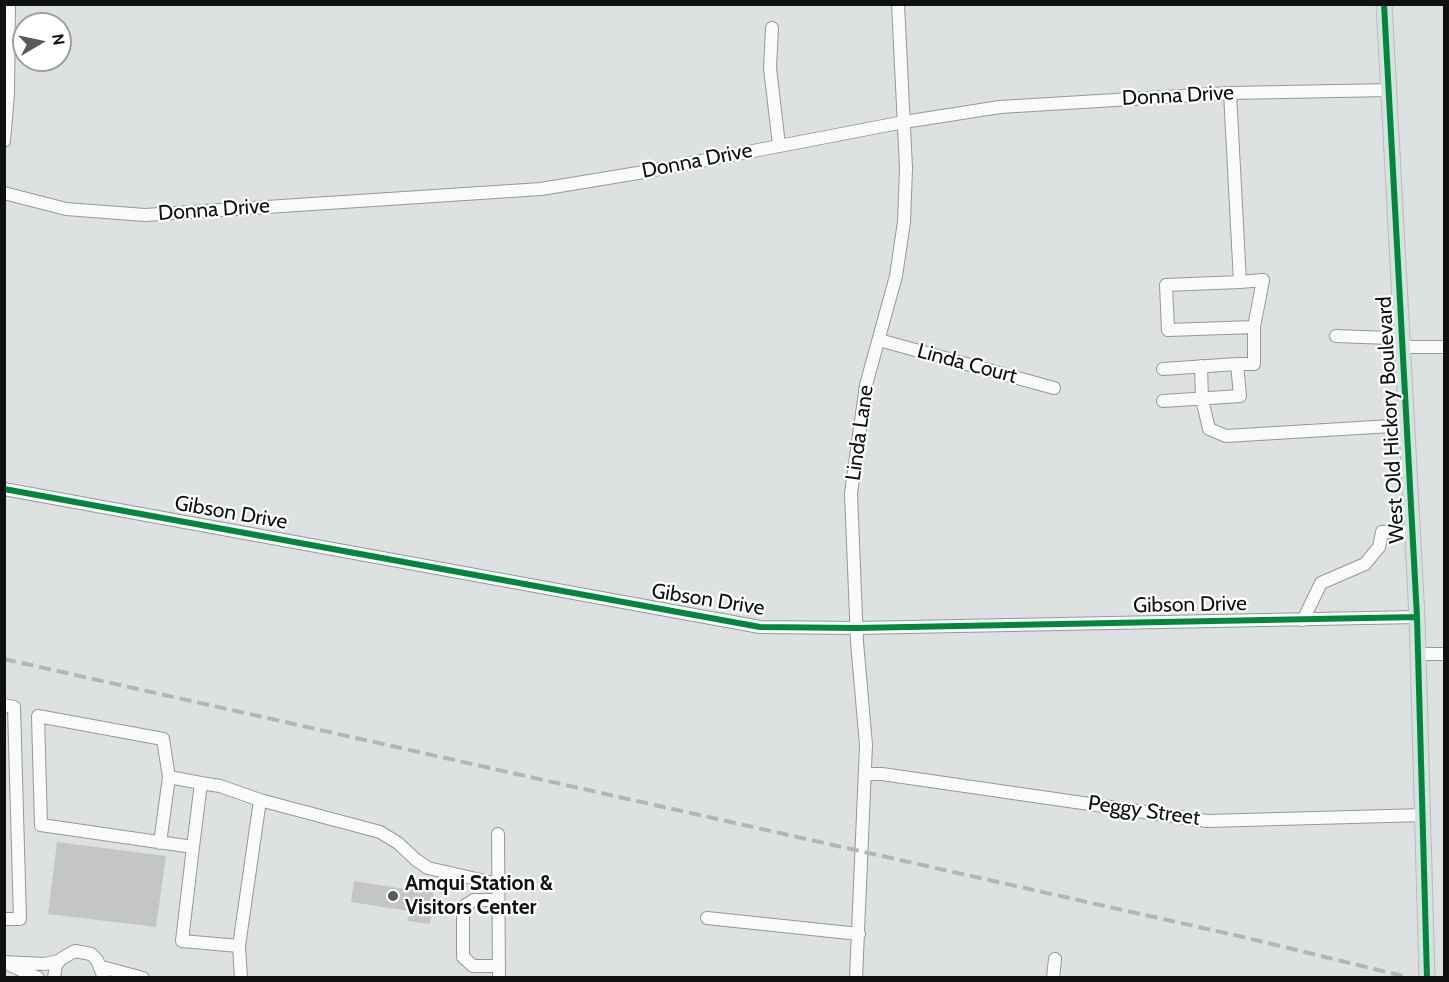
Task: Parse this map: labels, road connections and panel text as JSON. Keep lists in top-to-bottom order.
{
  "streets": {
    "main road": ["West Old Hickory Boulevard"],
    "street": [
      "Donna Drive",
      "Linda Court",
      "Linda Lane",
      "Gibson Drive",
      "Peggy Street"
    ]
  },
  "crossings": [
    ["Donna Drive", "West Old Hickory Boulevard"],
    ["Donna Drive", "Linda Lane"],
    ["Linda Court", "Linda Lane"],
    ["West Old Hickory Boulevard", "Gibson Drive"],
    ["West Old Hickory Boulevard", "Peggy Street"],
    ["Linda Lane", "Gibson Drive"],
    ["Linda Lane", "Peggy Street"]
  ],
  "places": ["Amqui Station & Visitors Center"],
  "north": "right"
}
